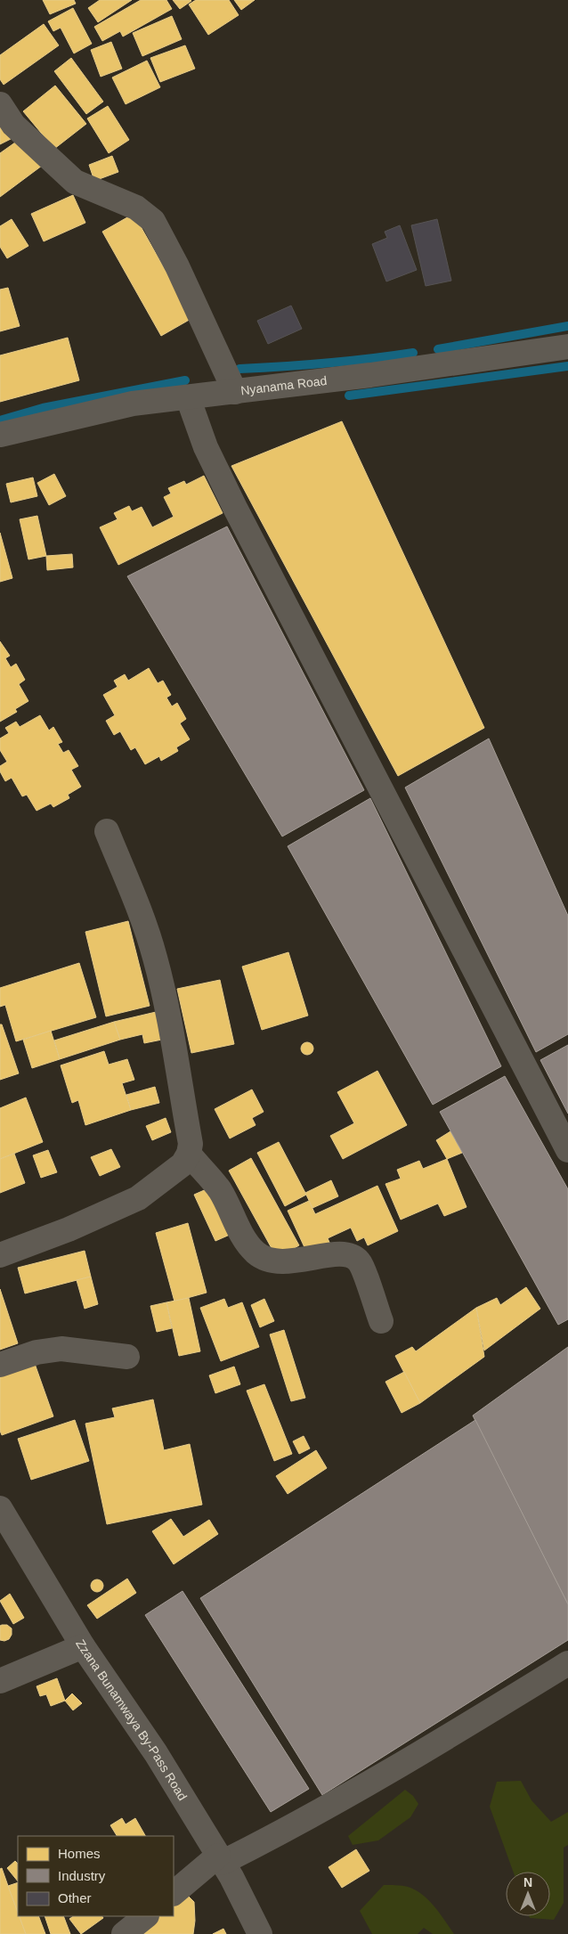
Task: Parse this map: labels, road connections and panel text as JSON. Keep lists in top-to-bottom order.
{
  "streets": {
    "street": ["Nyanama Road", "Zzana Bunamwaya By-Pass Road"]
  },
  "legend": ["Homes", "Industry", "Other"],
  "north": "top"
}
